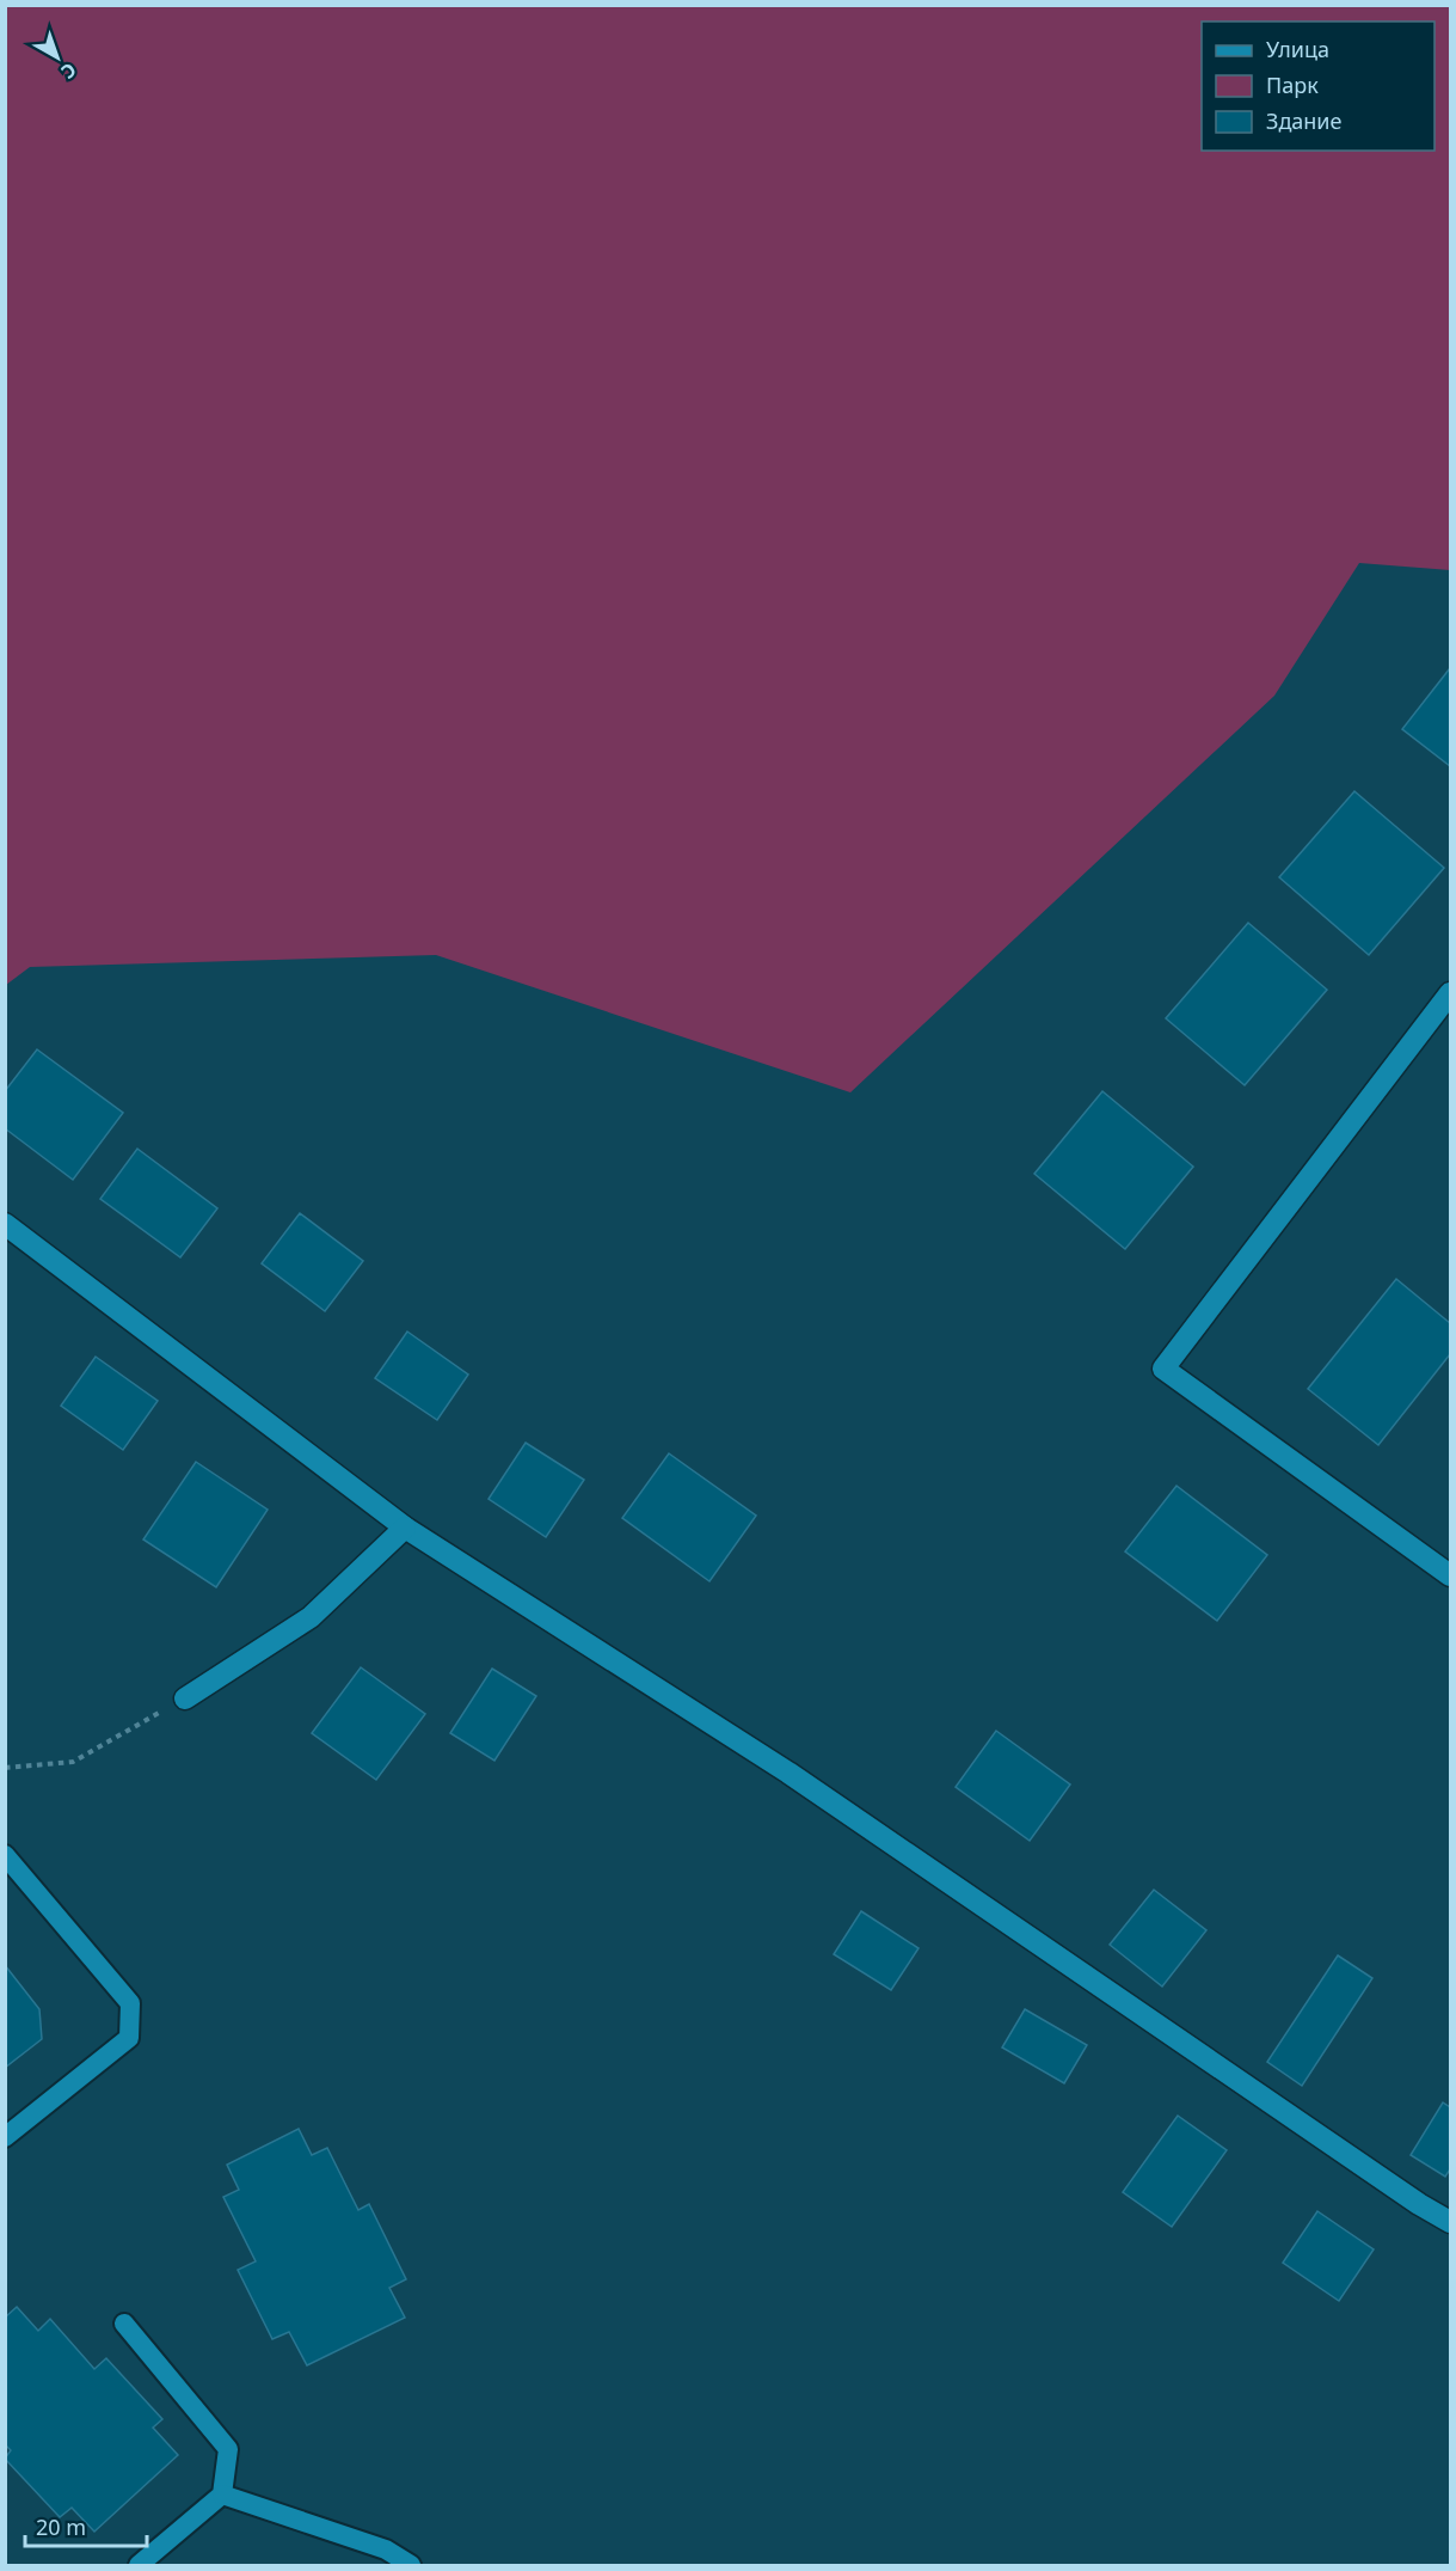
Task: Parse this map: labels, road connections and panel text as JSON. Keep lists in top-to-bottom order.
{
  "legend": ["Улица", "Парк", "Здание"],
  "scale_bar": "20 m",
  "north": "bottom right"
}
